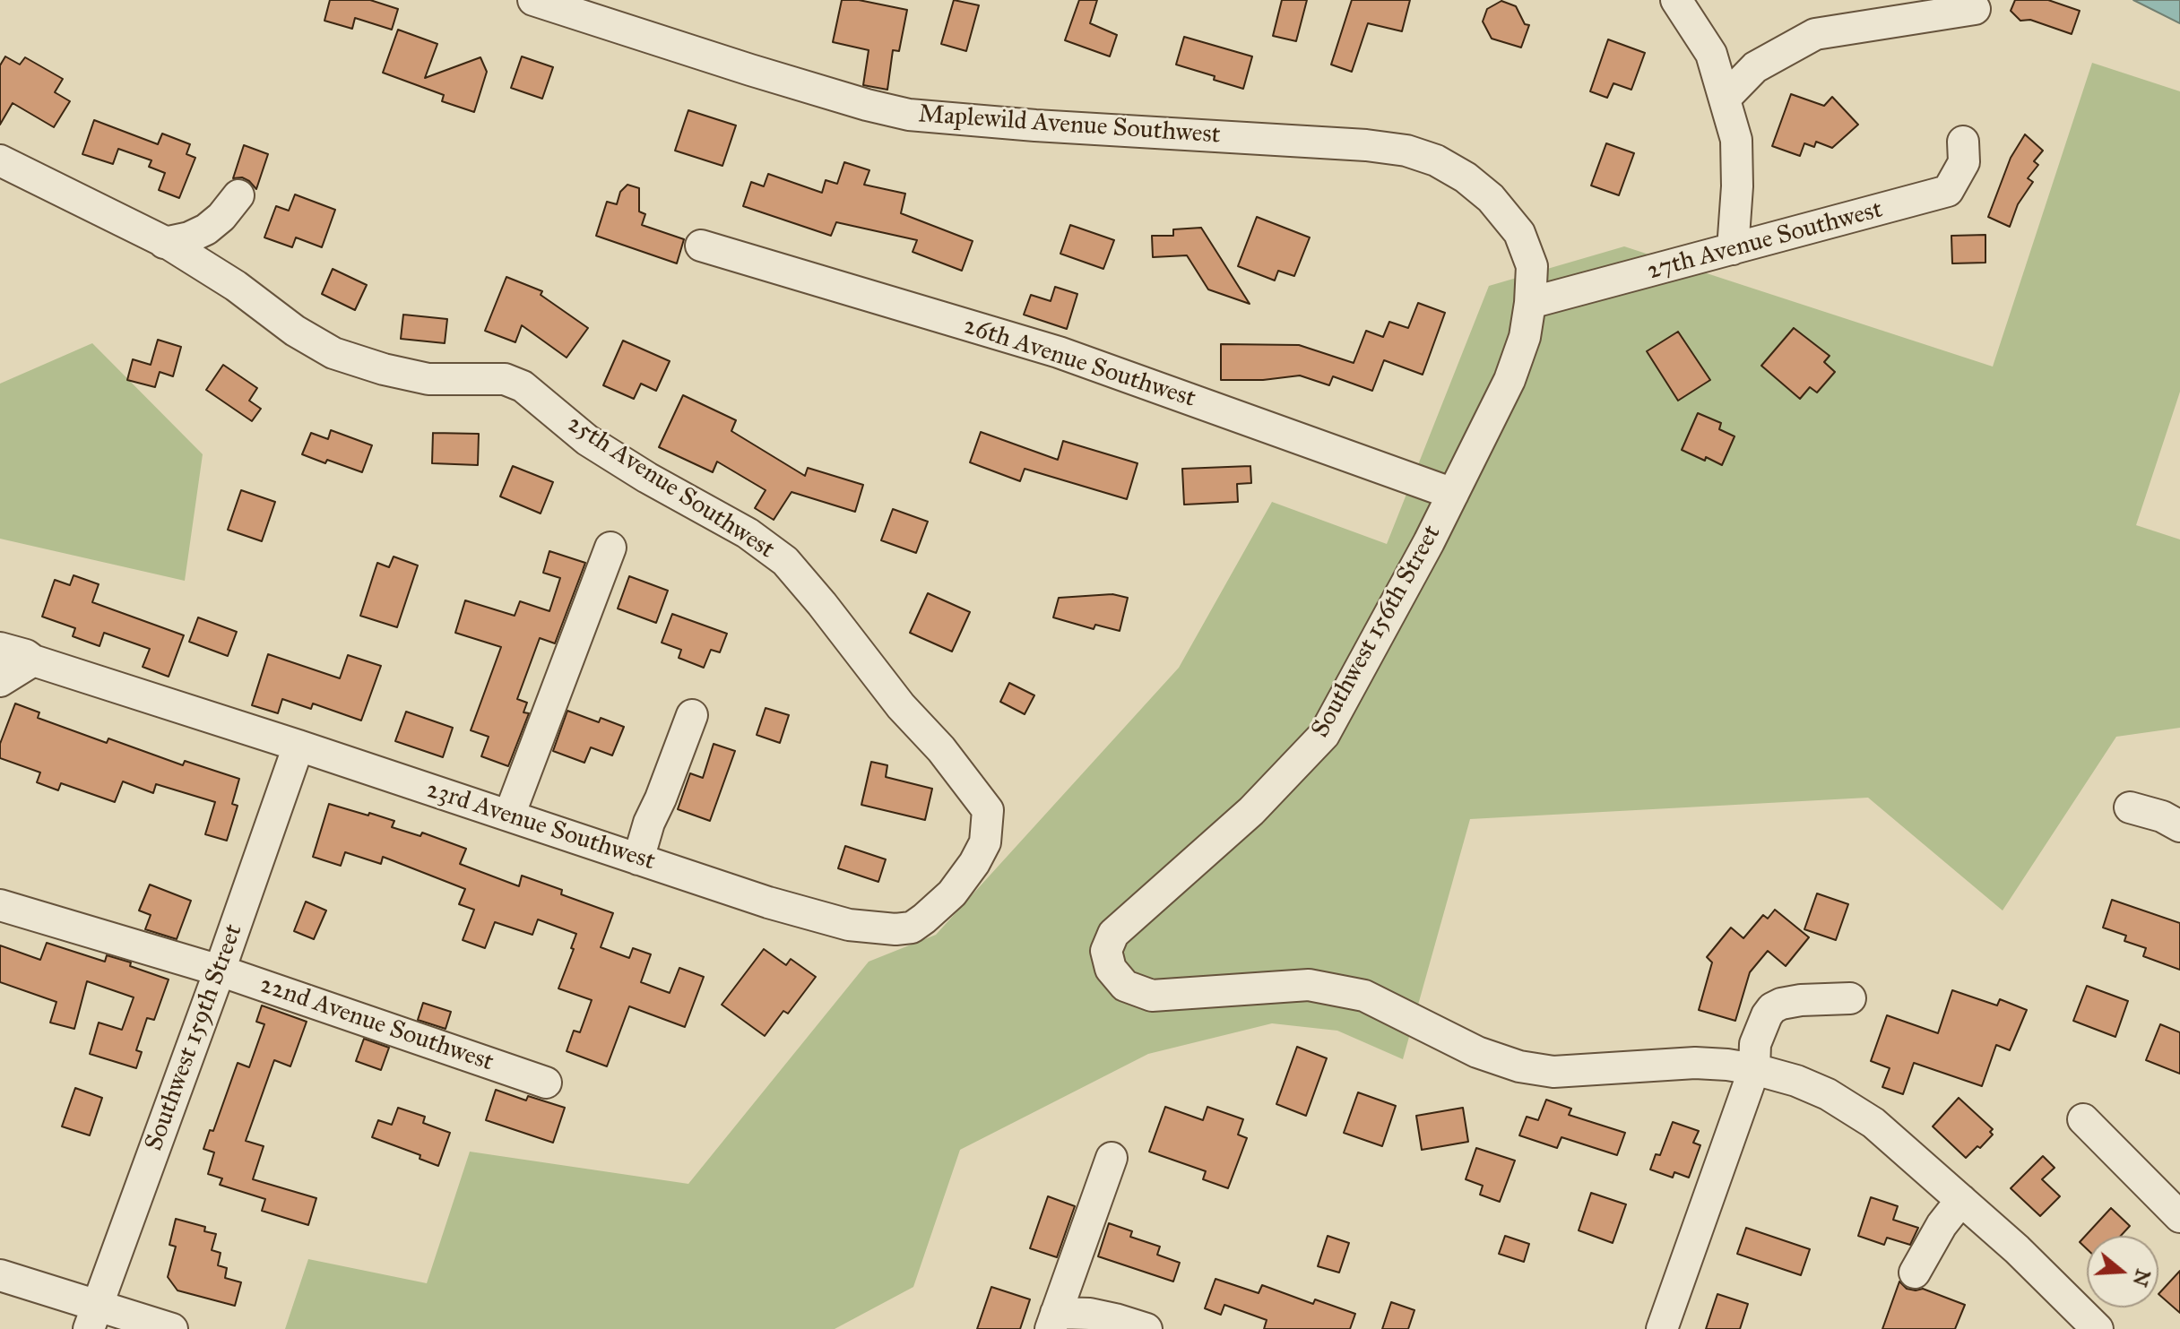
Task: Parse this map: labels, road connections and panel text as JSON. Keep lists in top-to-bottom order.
{
  "streets": {
    "street": [
      "Maplewild Avenue Southwest",
      "27th Avenue Southwest",
      "26th Avenue Southwest",
      "25th Avenue Southwest",
      "Southwest 156th Street",
      "23rd Avenue Southwest",
      "22nd Avenue Southwest",
      "Southwest 159th Street"
    ]
  },
  "crossings": [
    ["Maplewild Avenue Southwest", "27th Avenue Southwest"],
    ["Maplewild Avenue Southwest", "Southwest 156th Street"],
    ["27th Avenue Southwest", "Southwest 156th Street"],
    ["26th Avenue Southwest", "Southwest 156th Street"],
    ["25th Avenue Southwest", "23rd Avenue Southwest"],
    ["23rd Avenue Southwest", "Southwest 159th Street"],
    ["22nd Avenue Southwest", "Southwest 159th Street"]
  ],
  "north": "right"
}
